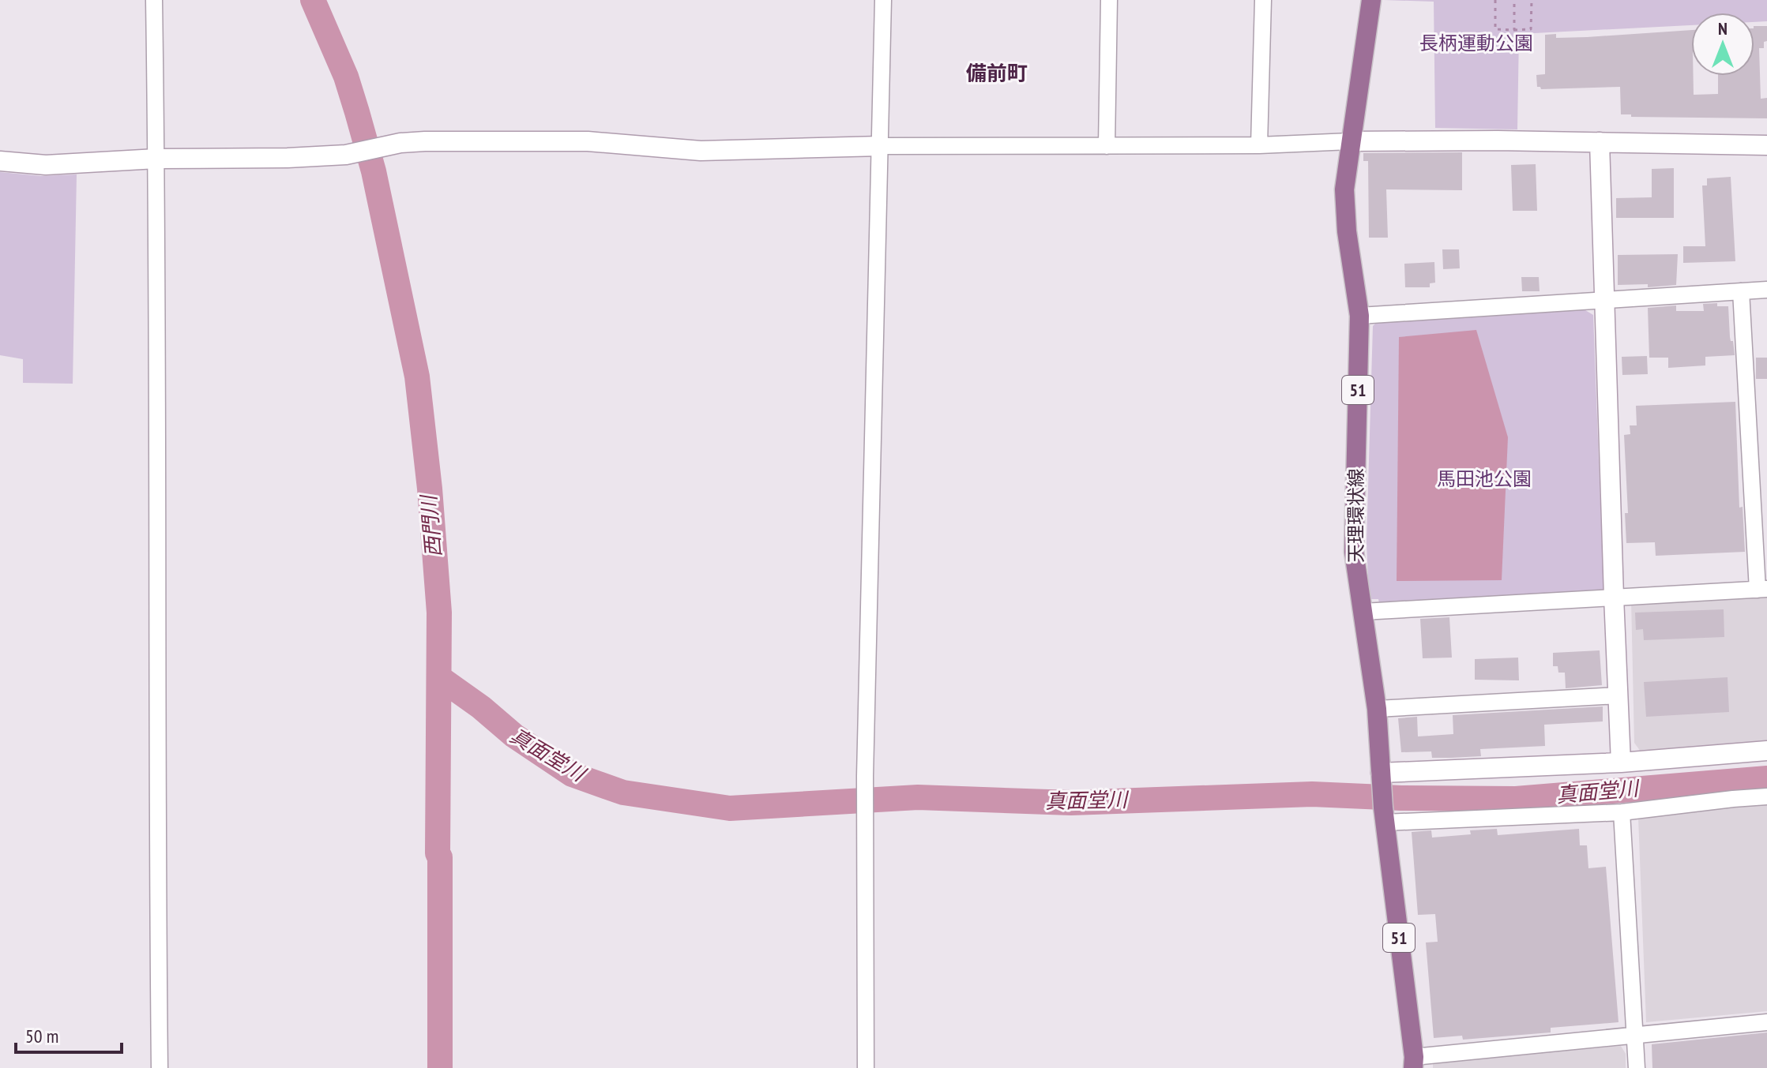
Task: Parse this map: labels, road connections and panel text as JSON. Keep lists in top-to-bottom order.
{
  "streets": {
    "main road": ["51", "天理環状線"]
  },
  "districts": ["備前町"],
  "water": ["西門川", "真面堂川"],
  "parks": ["長柄運動公園", "馬田池公園"],
  "scale_bar": "50 m",
  "north": "top"
}
